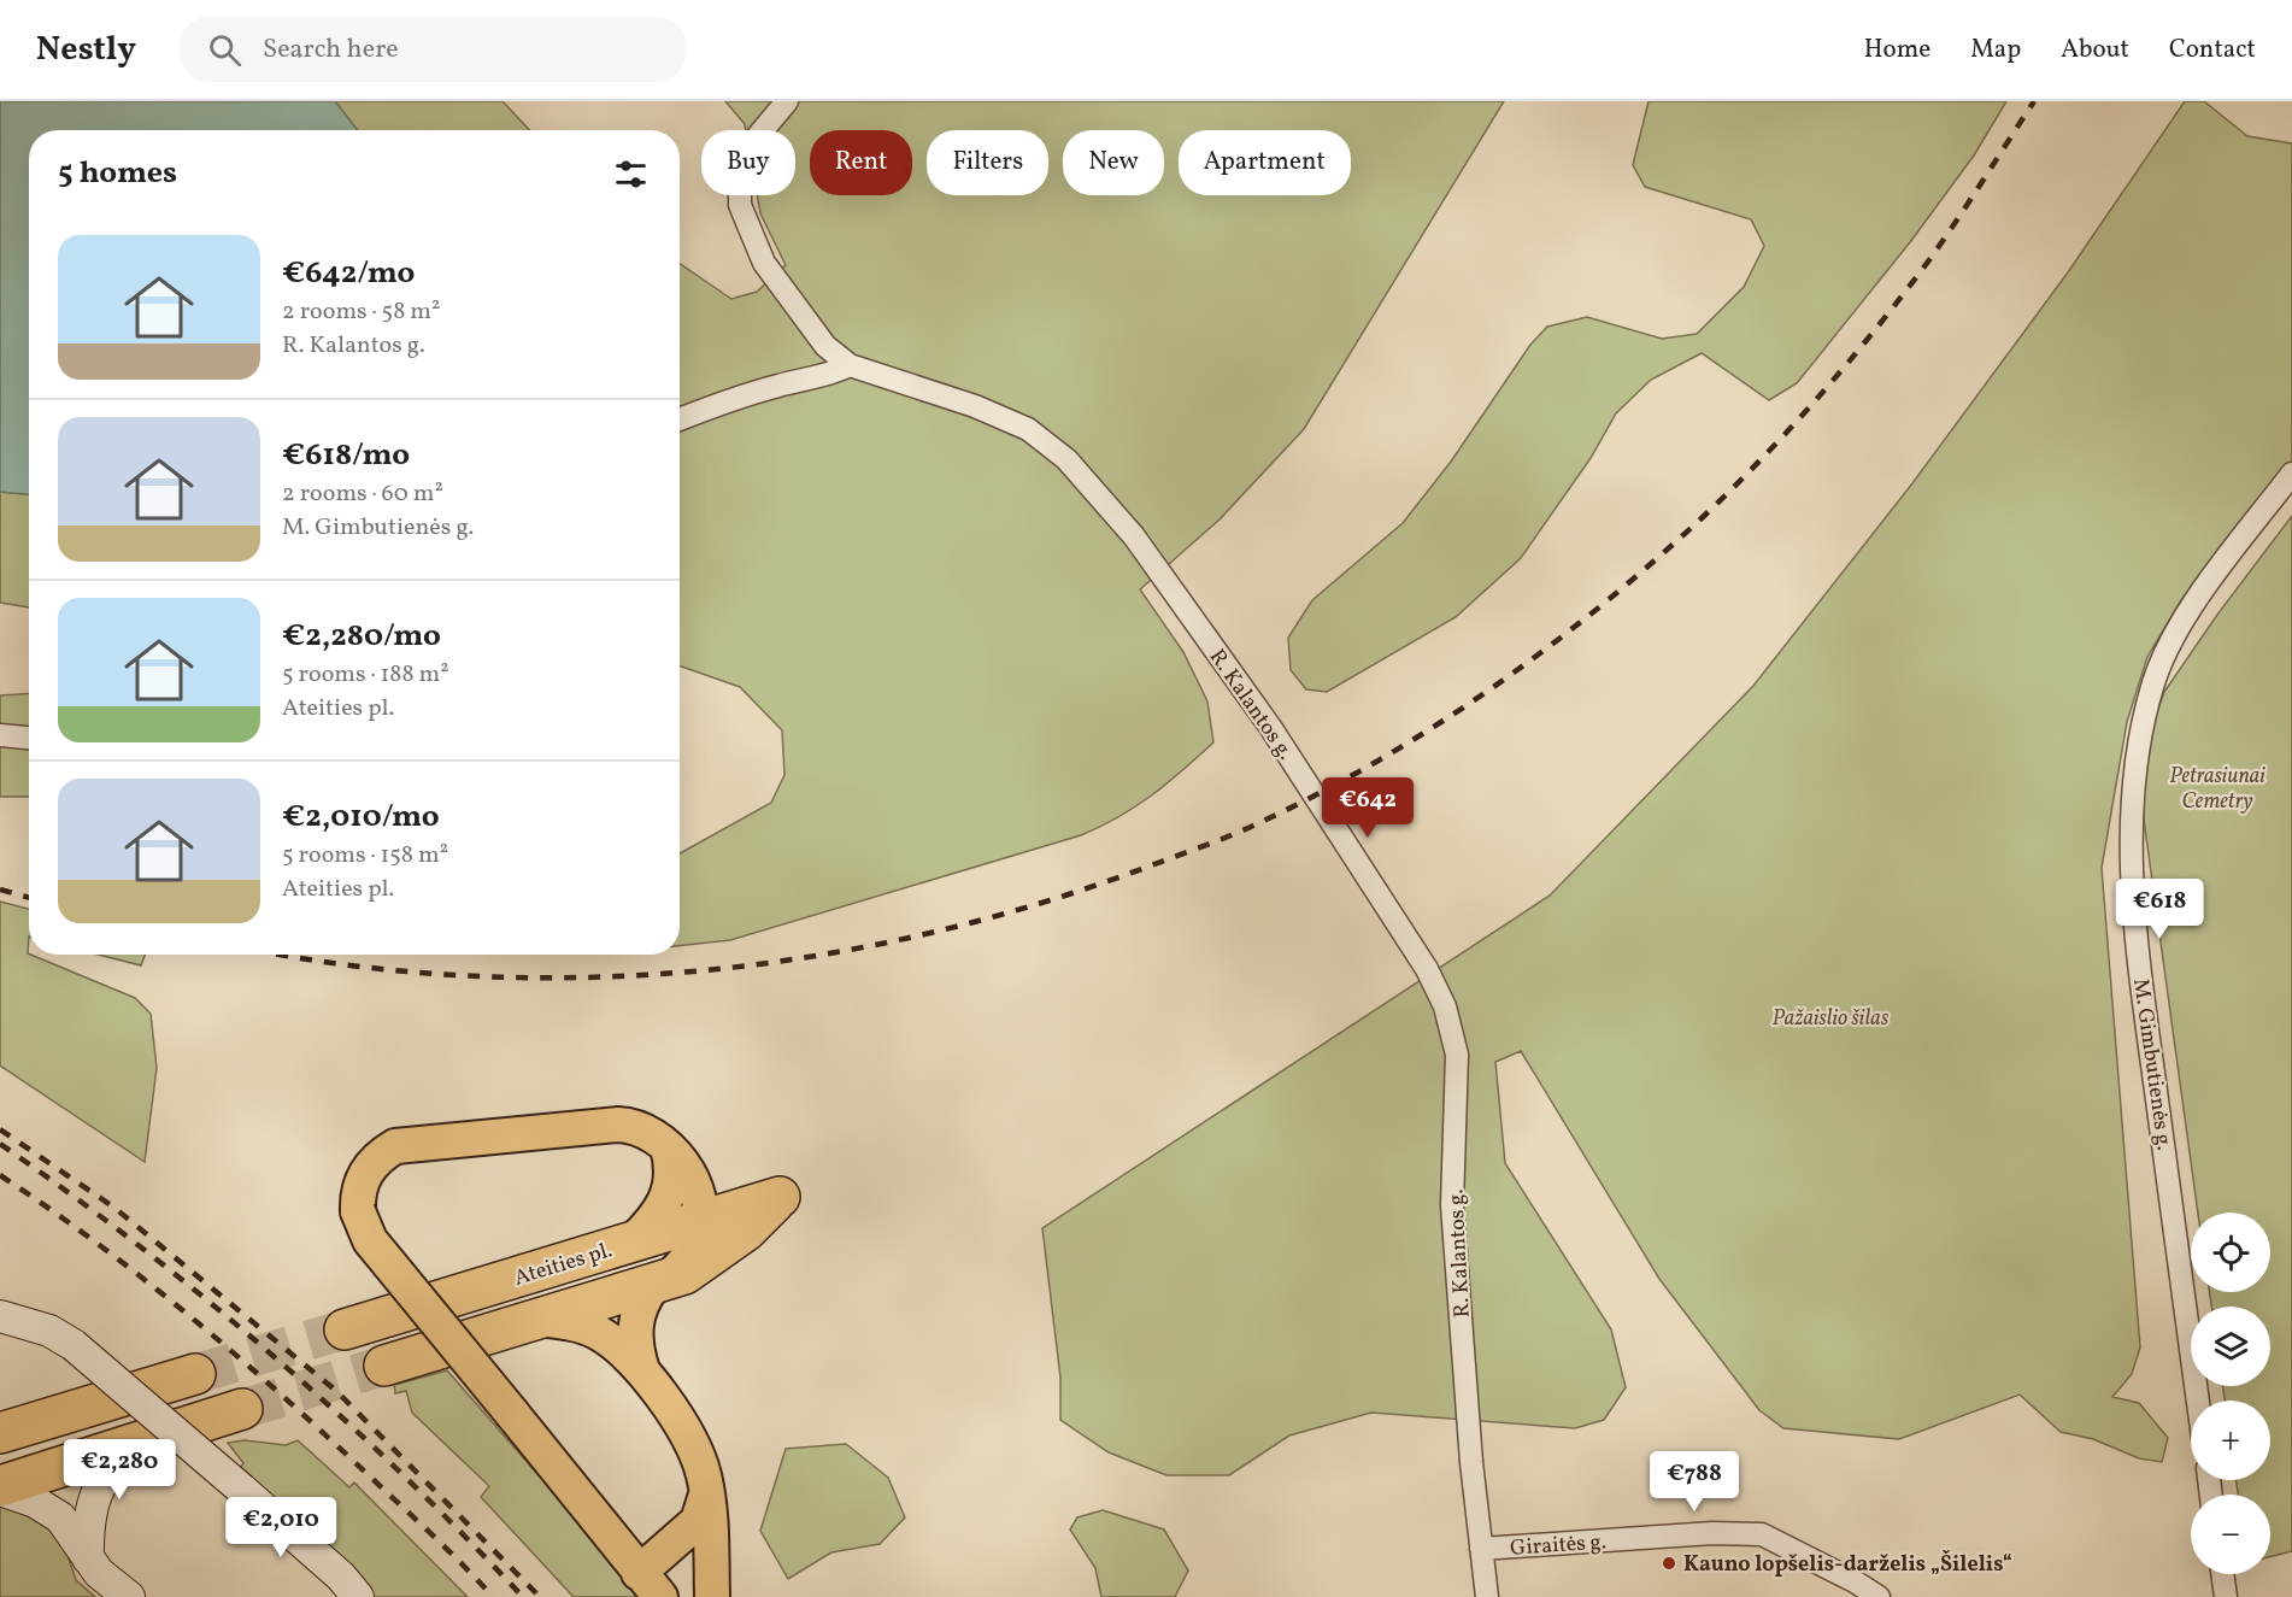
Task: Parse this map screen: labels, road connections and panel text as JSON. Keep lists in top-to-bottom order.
{
  "streets": {
    "highway": ["Ateities pl."],
    "street": ["R. Kalantos g.", "M. Gimbutienės g.", "Giraitės g."]
  },
  "crossings": [
    ["R. Kalantos g.", "Giraitės g."]
  ],
  "parks": ["Petrasiunai Cemetry", "Pažaislio šilas"],
  "places": ["Kauno lopšelis-darželis „Šilelis“"],
  "page": {
    "header": "Nestly",
    "search": "Search here",
    "nav": [
      "Home",
      "Map",
      "About",
      "Contact"
    ],
    "chip": [
      "Buy",
      "Rent",
      "Filters",
      "New",
      "Apartment"
    ],
    "heading": "5 homes",
    "list": [
      {
        "name": "€642/mo",
        "note": "2 rooms · 58 m² · R. Kalantos g."
      },
      {
        "name": "€618/mo",
        "note": "2 rooms · 60 m² · M. Gimbutienės g."
      },
      {
        "name": "€2,280/mo",
        "note": "5 rooms · 188 m² · Ateities pl."
      },
      {
        "name": "€2,010/mo",
        "note": "5 rooms · 158 m² · Ateities pl."
      }
    ],
    "price": [
      "€642",
      "€618",
      "€2,280",
      "€788",
      "€2,010"
    ],
    "map_buttons": ["+", "−"]
  }
}
